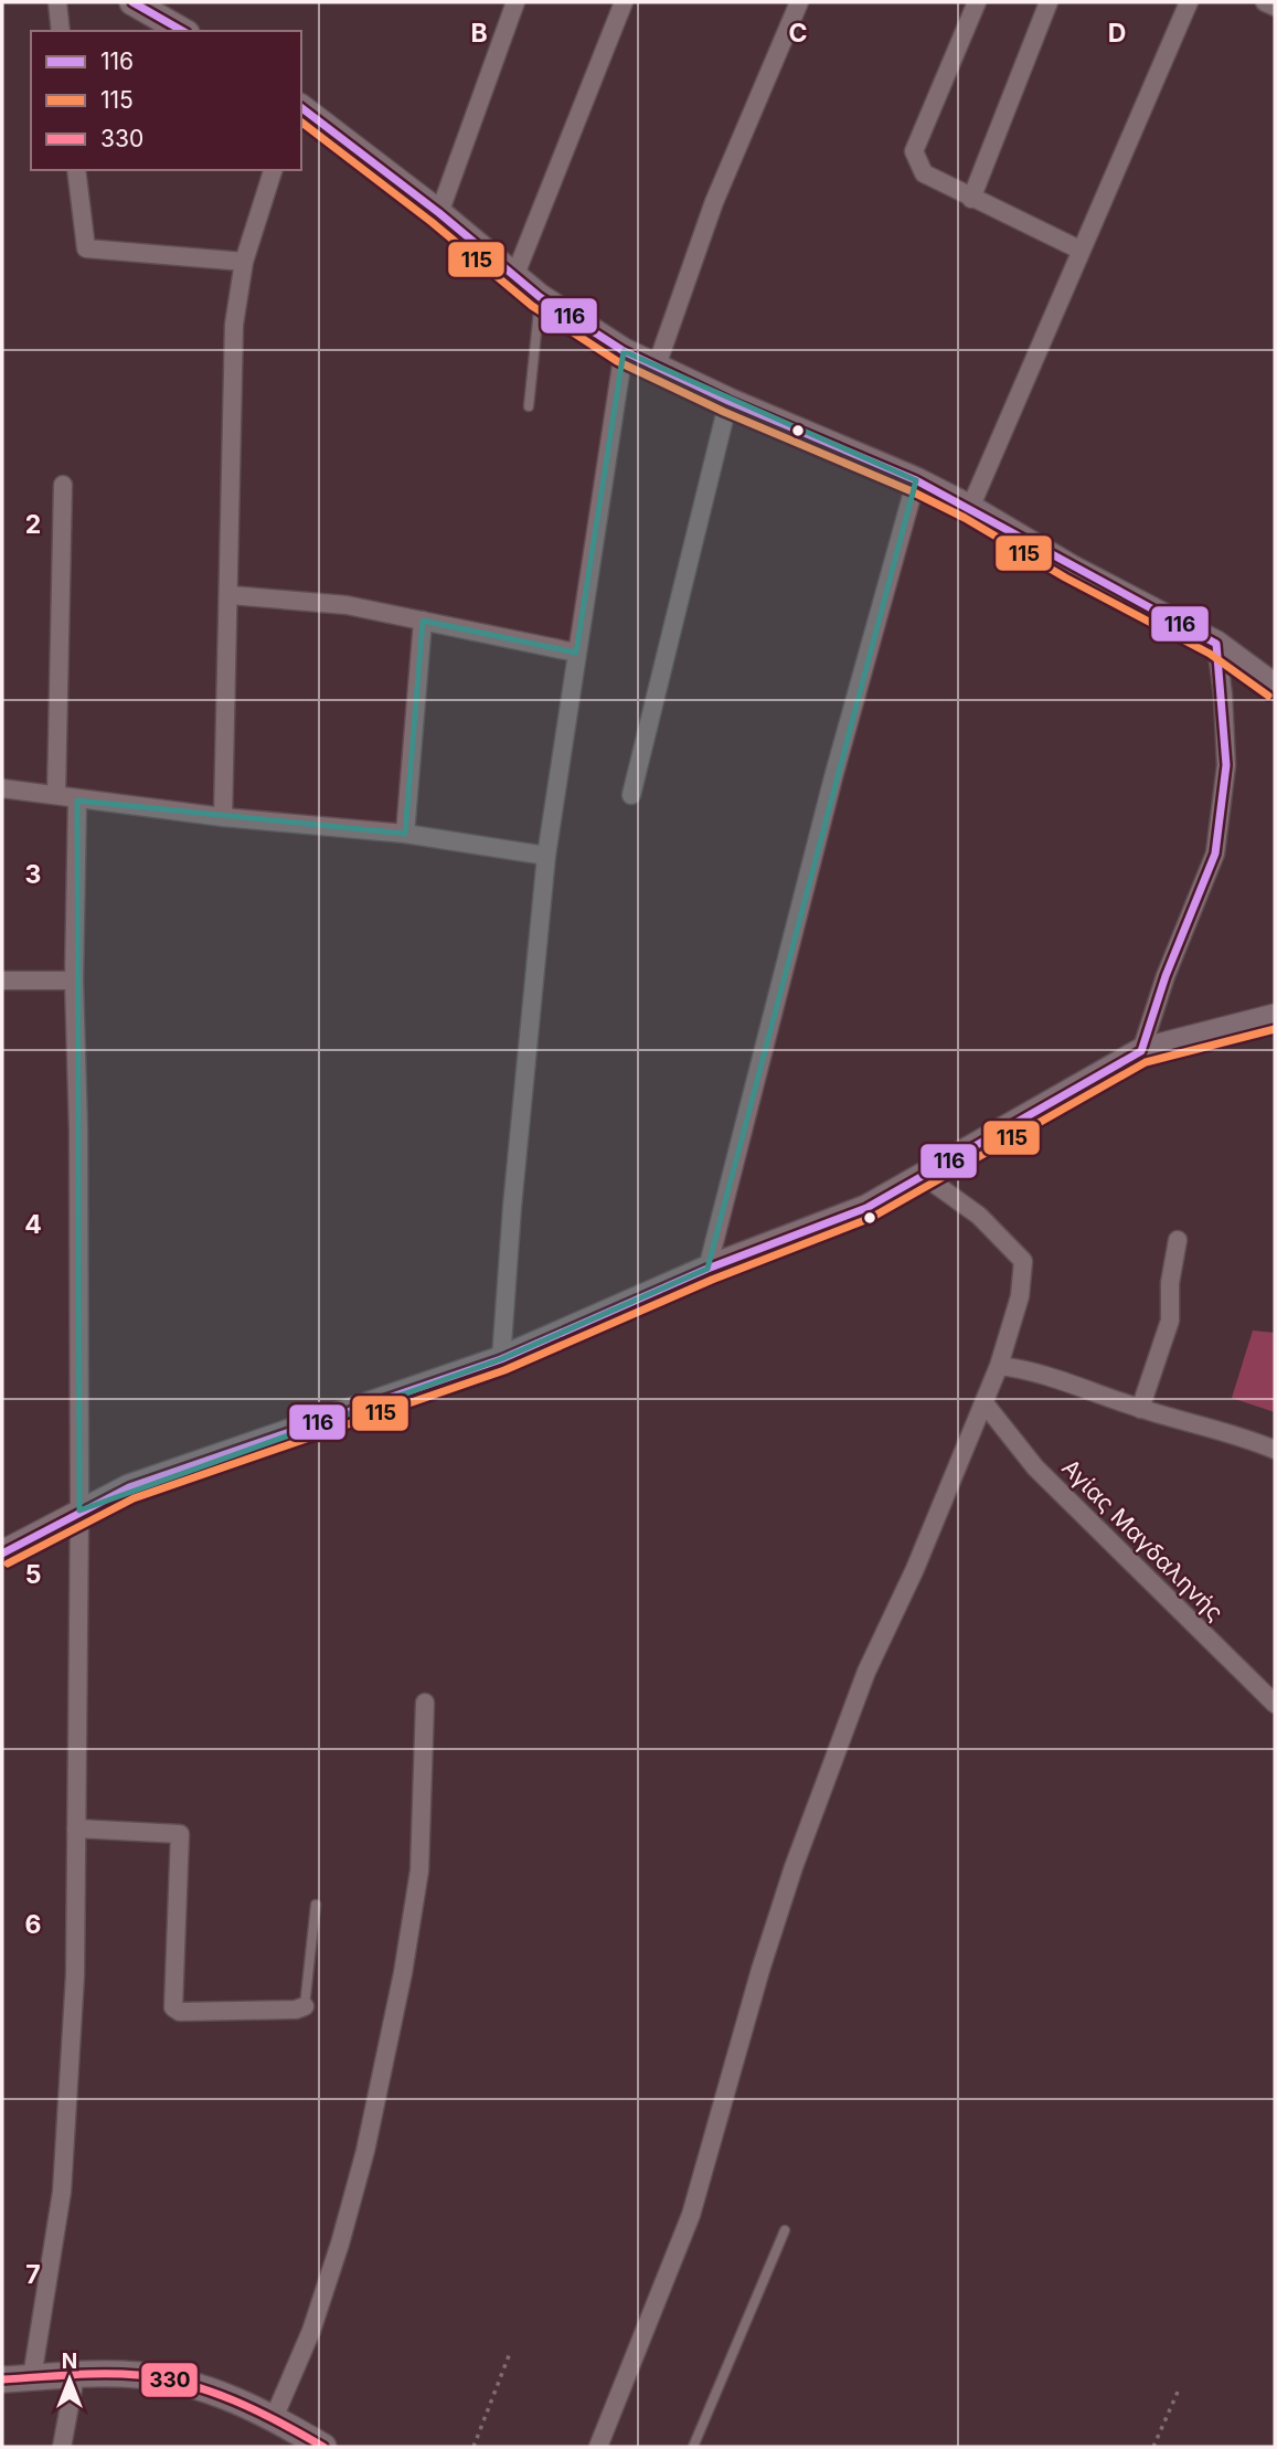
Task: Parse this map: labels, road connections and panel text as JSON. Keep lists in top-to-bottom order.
{
  "streets": {
    "street": ["Αγίας Μαγδαληνής"]
  },
  "lines": ["transit line 116", "transit line 115", "transit line 330"],
  "legend": ["116", "115", "330"],
  "north": "top",
  "grid": {
    "columns": ["B", "C", "D"],
    "rows": [
      "2",
      "3",
      "4",
      "5",
      "6",
      "7"
    ]
  }
}
